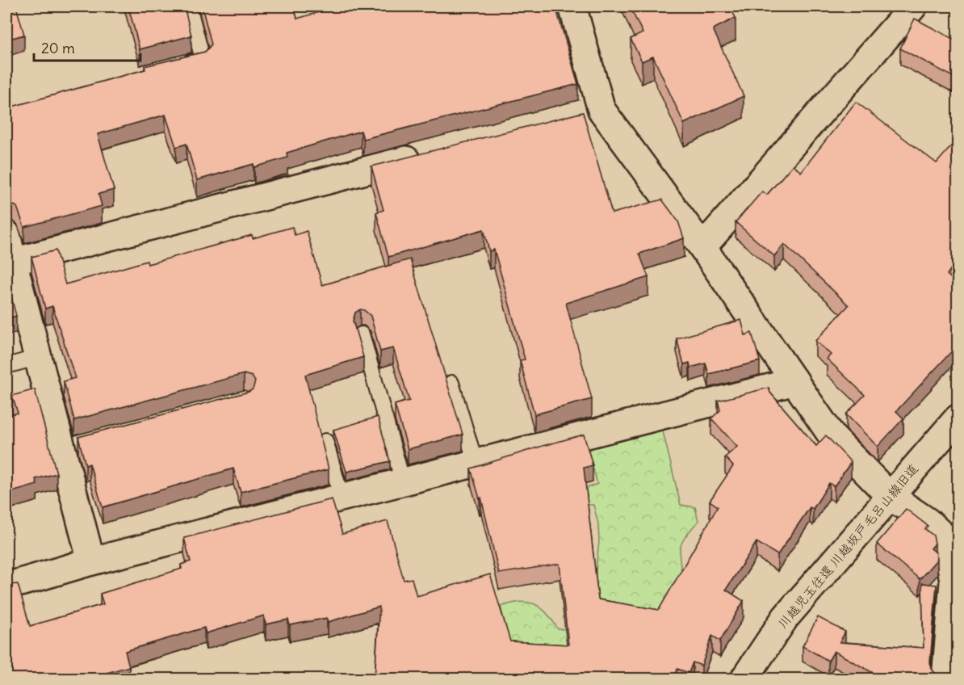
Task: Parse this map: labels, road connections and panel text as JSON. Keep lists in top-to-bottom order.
{
  "streets": {
    "street": ["川越児玉往還 川越坂戸毛呂山線旧道"]
  },
  "scale_bar": "20 m"
}
